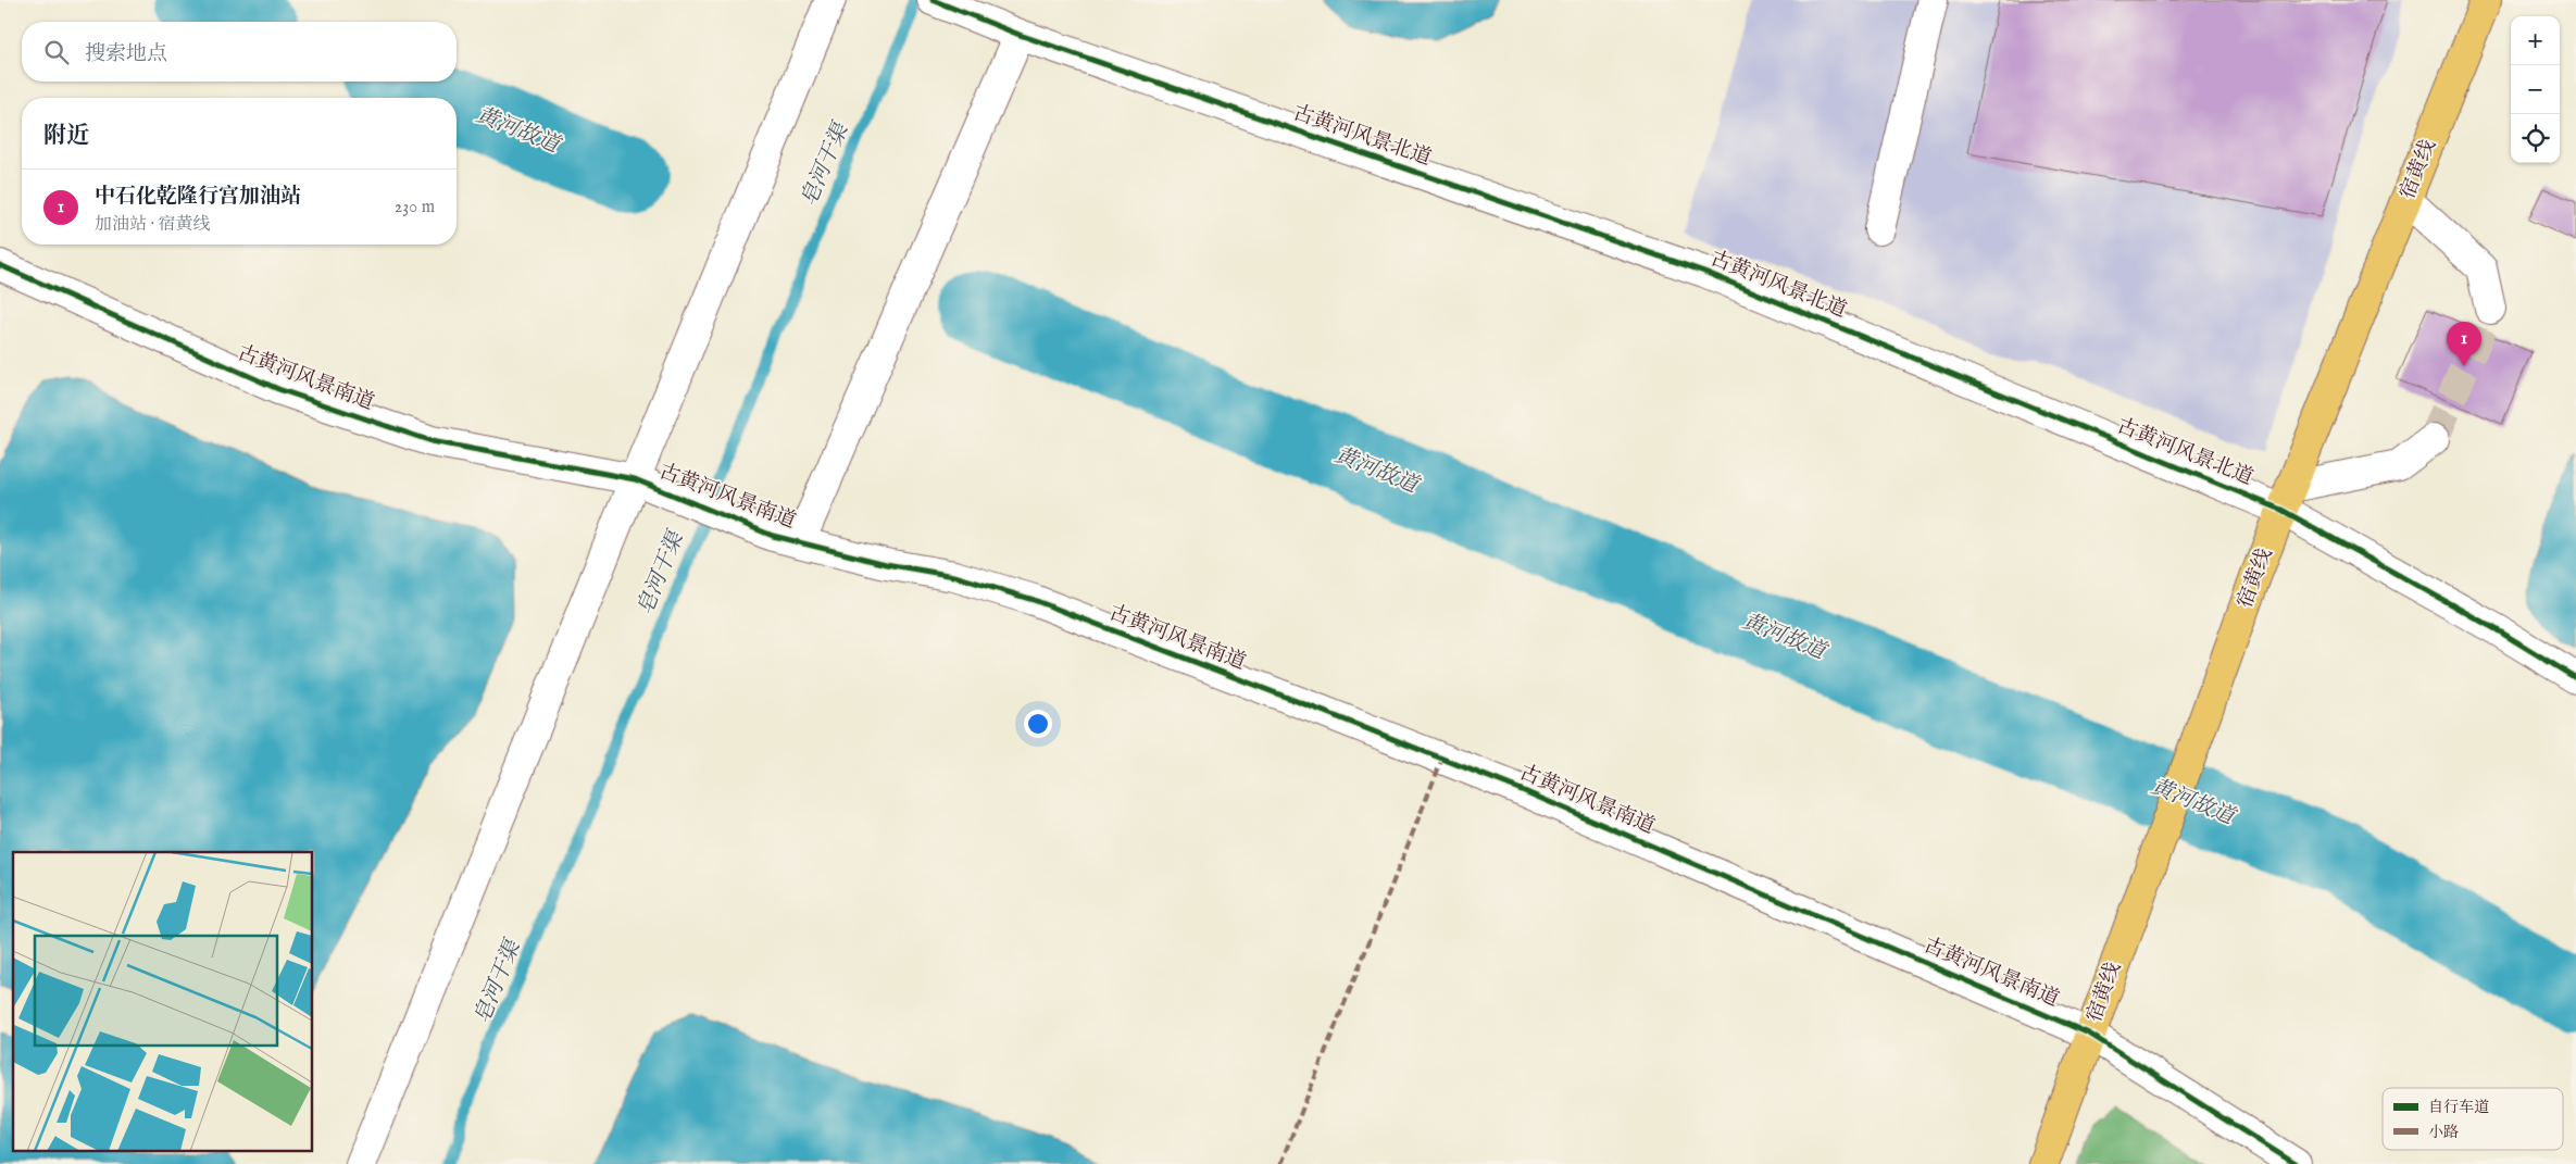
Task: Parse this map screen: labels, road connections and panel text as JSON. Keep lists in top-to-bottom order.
{
  "streets": {
    "main road": ["宿黄线"],
    "street": ["古黄河风景北道", "古黄河风景南道"]
  },
  "crossings": [
    ["古黄河风景北道", "宿黄线"],
    ["宿黄线", "古黄河风景南道"]
  ],
  "water": ["黄河故道", "皂河干渠"],
  "legend": ["自行车道", "小路"],
  "page": {
    "map_buttons": ["+", "−"],
    "search": "搜索地点",
    "heading": "附近",
    "list": [
      {
        "mark": "1",
        "name": "中石化乾隆行宫加油站",
        "note": "加油站 · 宿黄线",
        "value": "230 m"
      }
    ],
    "pins": "1"
  }
}
